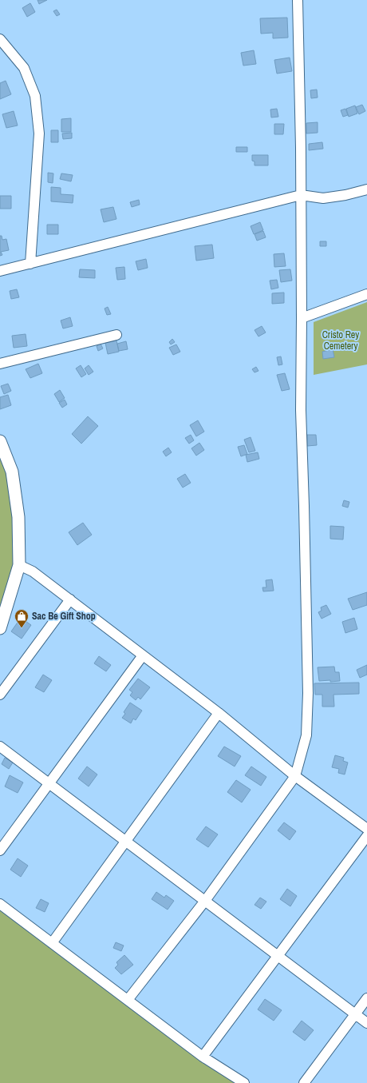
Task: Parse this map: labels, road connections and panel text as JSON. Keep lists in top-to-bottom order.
{
  "parks": ["Cristo Rey Cemetery"],
  "places": {
    "shop": ["Sac Be Gift Shop"]
  }
}
